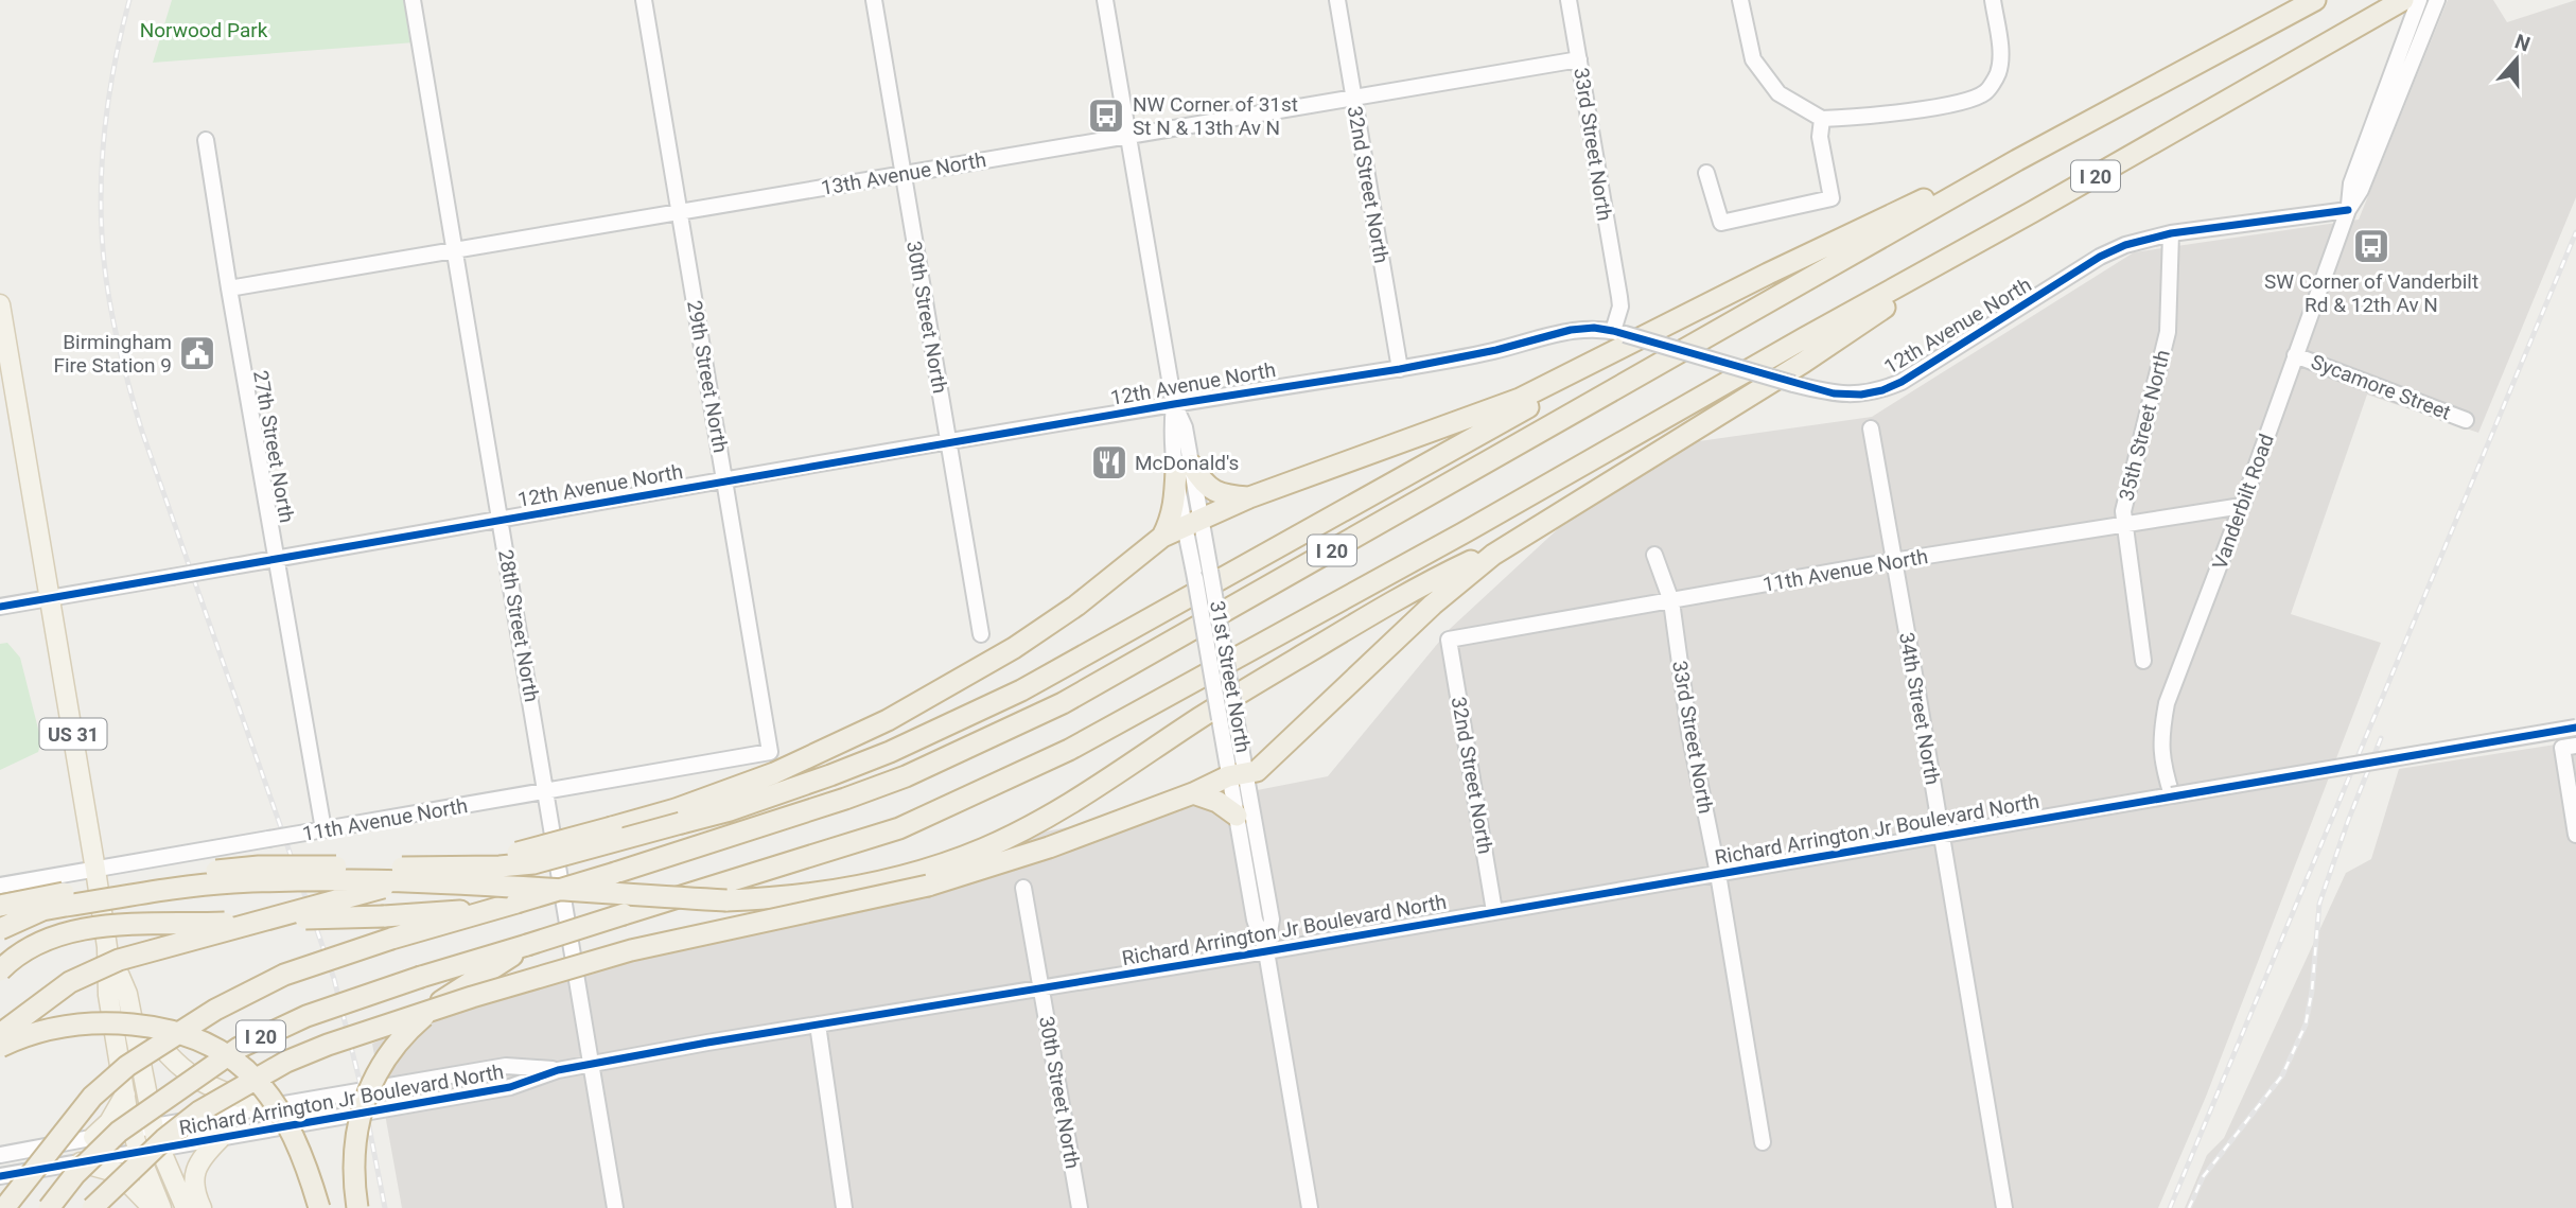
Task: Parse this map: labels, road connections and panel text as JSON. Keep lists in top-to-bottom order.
{
  "streets": {
    "highway": ["I 20"],
    "main road": ["US 31"],
    "street": [
      "33rd Street North",
      "13th Avenue North",
      "32nd Street North",
      "30th Street North",
      "12th Avenue North",
      "29th Street North",
      "Sycamore Street",
      "35th Street North",
      "27th Street North",
      "Vanderbilt Road",
      "11th Avenue North",
      "28th Street North",
      "31st Street North",
      "34th Street North",
      "Richard Arrington Jr Boulevard North"
    ]
  },
  "crossings": [
    ["33rd Street North", "13th Avenue North"],
    ["33rd Street North", "12th Avenue North"],
    ["33rd Street North", "11th Avenue North"],
    ["33rd Street North", "Richard Arrington Jr Boulevard North"],
    ["13th Avenue North", "32nd Street North"],
    ["13th Avenue North", "30th Street North"],
    ["13th Avenue North", "29th Street North"],
    ["13th Avenue North", "27th Street North"],
    ["13th Avenue North", "28th Street North"],
    ["13th Avenue North", "31st Street North"],
    ["32nd Street North", "12th Avenue North"],
    ["32nd Street North", "11th Avenue North"],
    ["32nd Street North", "Richard Arrington Jr Boulevard North"],
    ["30th Street North", "12th Avenue North"],
    ["30th Street North", "Richard Arrington Jr Boulevard North"],
    ["12th Avenue North", "29th Street North"],
    ["12th Avenue North", "35th Street North"],
    ["12th Avenue North", "27th Street North"],
    ["12th Avenue North", "Vanderbilt Road"],
    ["12th Avenue North", "28th Street North"],
    ["12th Avenue North", "31st Street North"],
    ["12th Avenue North", "US 31"],
    ["29th Street North", "11th Avenue North"],
    ["Sycamore Street", "Vanderbilt Road"],
    ["35th Street North", "11th Avenue North"],
    ["27th Street North", "11th Avenue North"],
    ["Vanderbilt Road", "11th Avenue North"],
    ["Vanderbilt Road", "Richard Arrington Jr Boulevard North"],
    ["11th Avenue North", "28th Street North"],
    ["11th Avenue North", "34th Street North"],
    ["11th Avenue North", "US 31"],
    ["28th Street North", "Richard Arrington Jr Boulevard North"],
    ["31st Street North", "Richard Arrington Jr Boulevard North"],
    ["34th Street North", "Richard Arrington Jr Boulevard North"],
    ["US 31", "Richard Arrington Jr Boulevard North"]
  ],
  "parks": ["Norwood Park"],
  "places": {
    "bus stop": ["NW Corner of 31st St N & 13th Av N", "SW Corner of Vanderbilt Rd & 12th Av N"],
    "public building": ["Birmingham Fire Station 9"],
    "restaurant": ["McDonald's"]
  },
  "north": "top"
}
